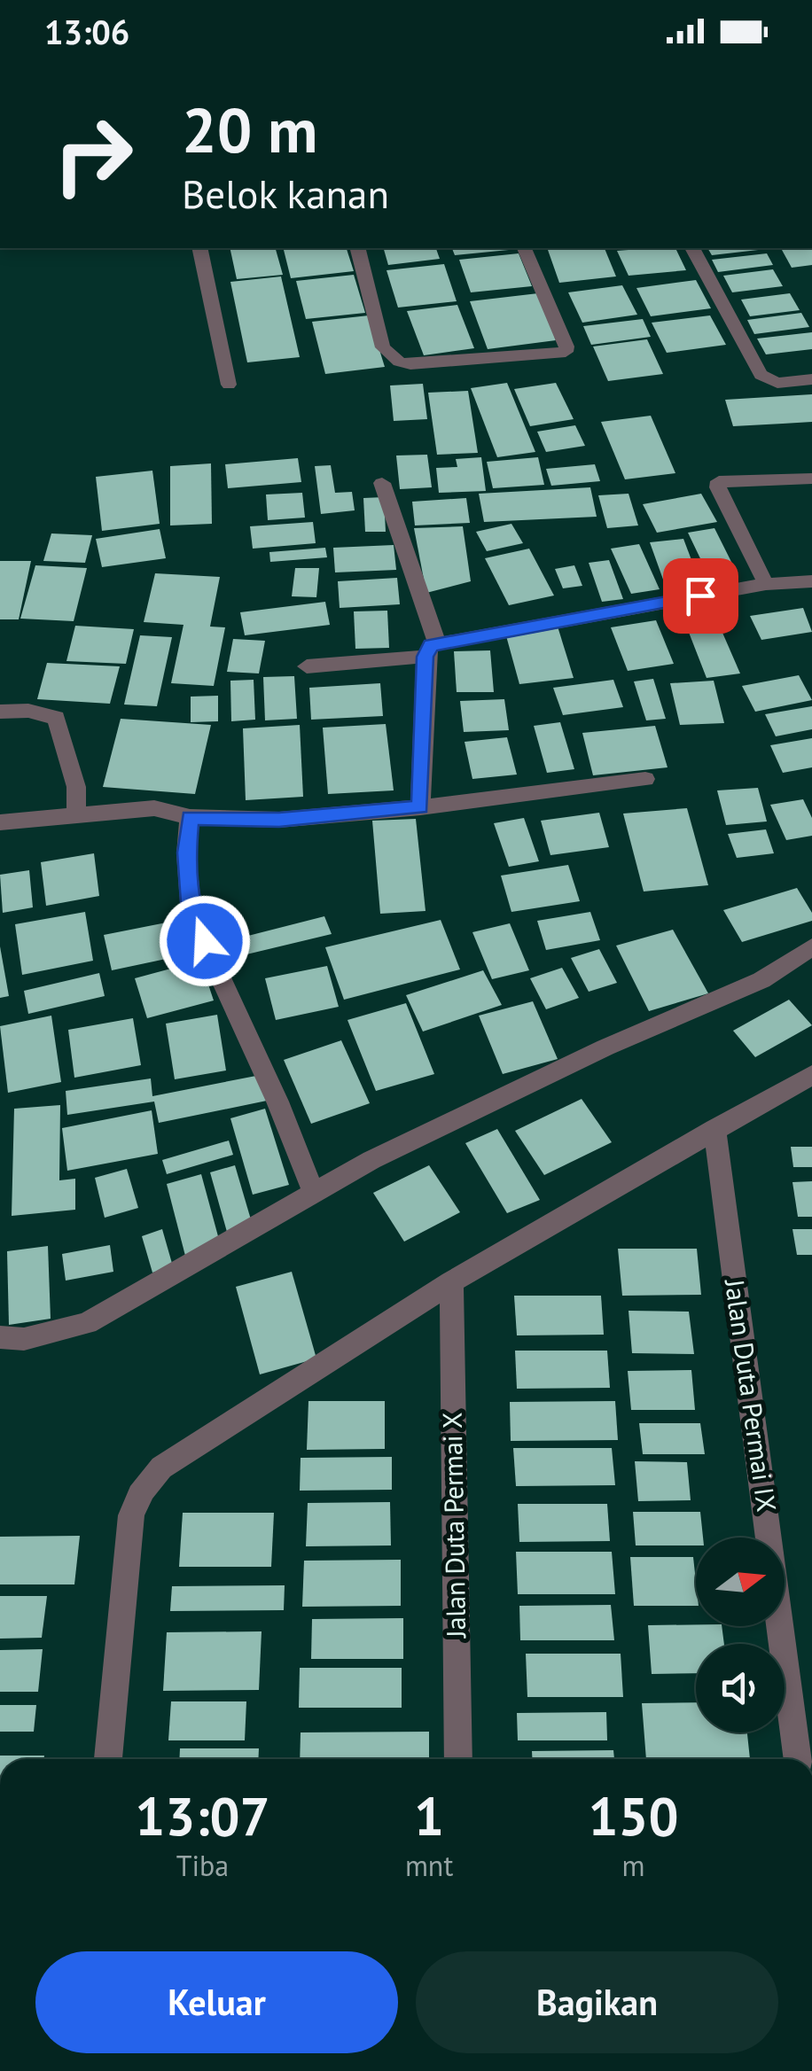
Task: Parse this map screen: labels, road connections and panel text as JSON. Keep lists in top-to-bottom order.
{
  "streets": {
    "street": ["Jalan Duta Permai IX", "Jalan Duta Permai X"]
  },
  "north": "right",
  "page": {
    "status": "13:06",
    "turn": ["20 m", "Belok kanan"],
    "eta": [
      "13:07",
      "Tiba",
      "1",
      "mnt",
      "150",
      "m"
    ],
    "buttons": ["Keluar", "Bagikan"]
  }
}
